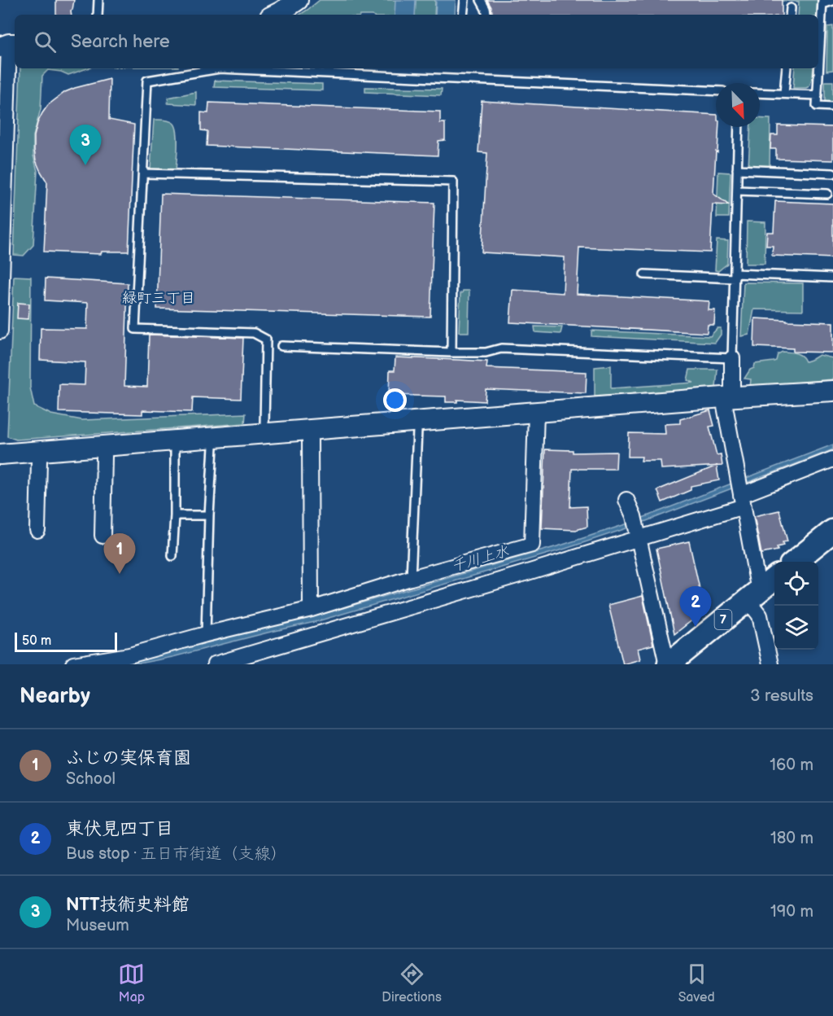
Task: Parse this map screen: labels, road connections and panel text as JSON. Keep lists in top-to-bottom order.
{
  "streets": {
    "main road": ["7"]
  },
  "districts": ["緑町三丁目"],
  "water": ["千川上水"],
  "scale_bar": "50 m",
  "north": "bottom right",
  "page": {
    "search": "Search here",
    "pins": ["3", "1", "2"],
    "scale": "50 m",
    "heading": ["Nearby", "3 results"],
    "list": [
      {
        "mark": "1",
        "name": "ふじの実保育園",
        "note": "School",
        "value": "160 m"
      },
      {
        "mark": "2",
        "name": "東伏見四丁目",
        "note": "Bus stop · 五日市街道（支線）",
        "value": "180 m"
      },
      {
        "mark": "3",
        "name": "NTT技術史料館",
        "note": "Museum",
        "value": "190 m"
      }
    ],
    "nav": ["Map", "Directions", "Saved"]
  }
}
